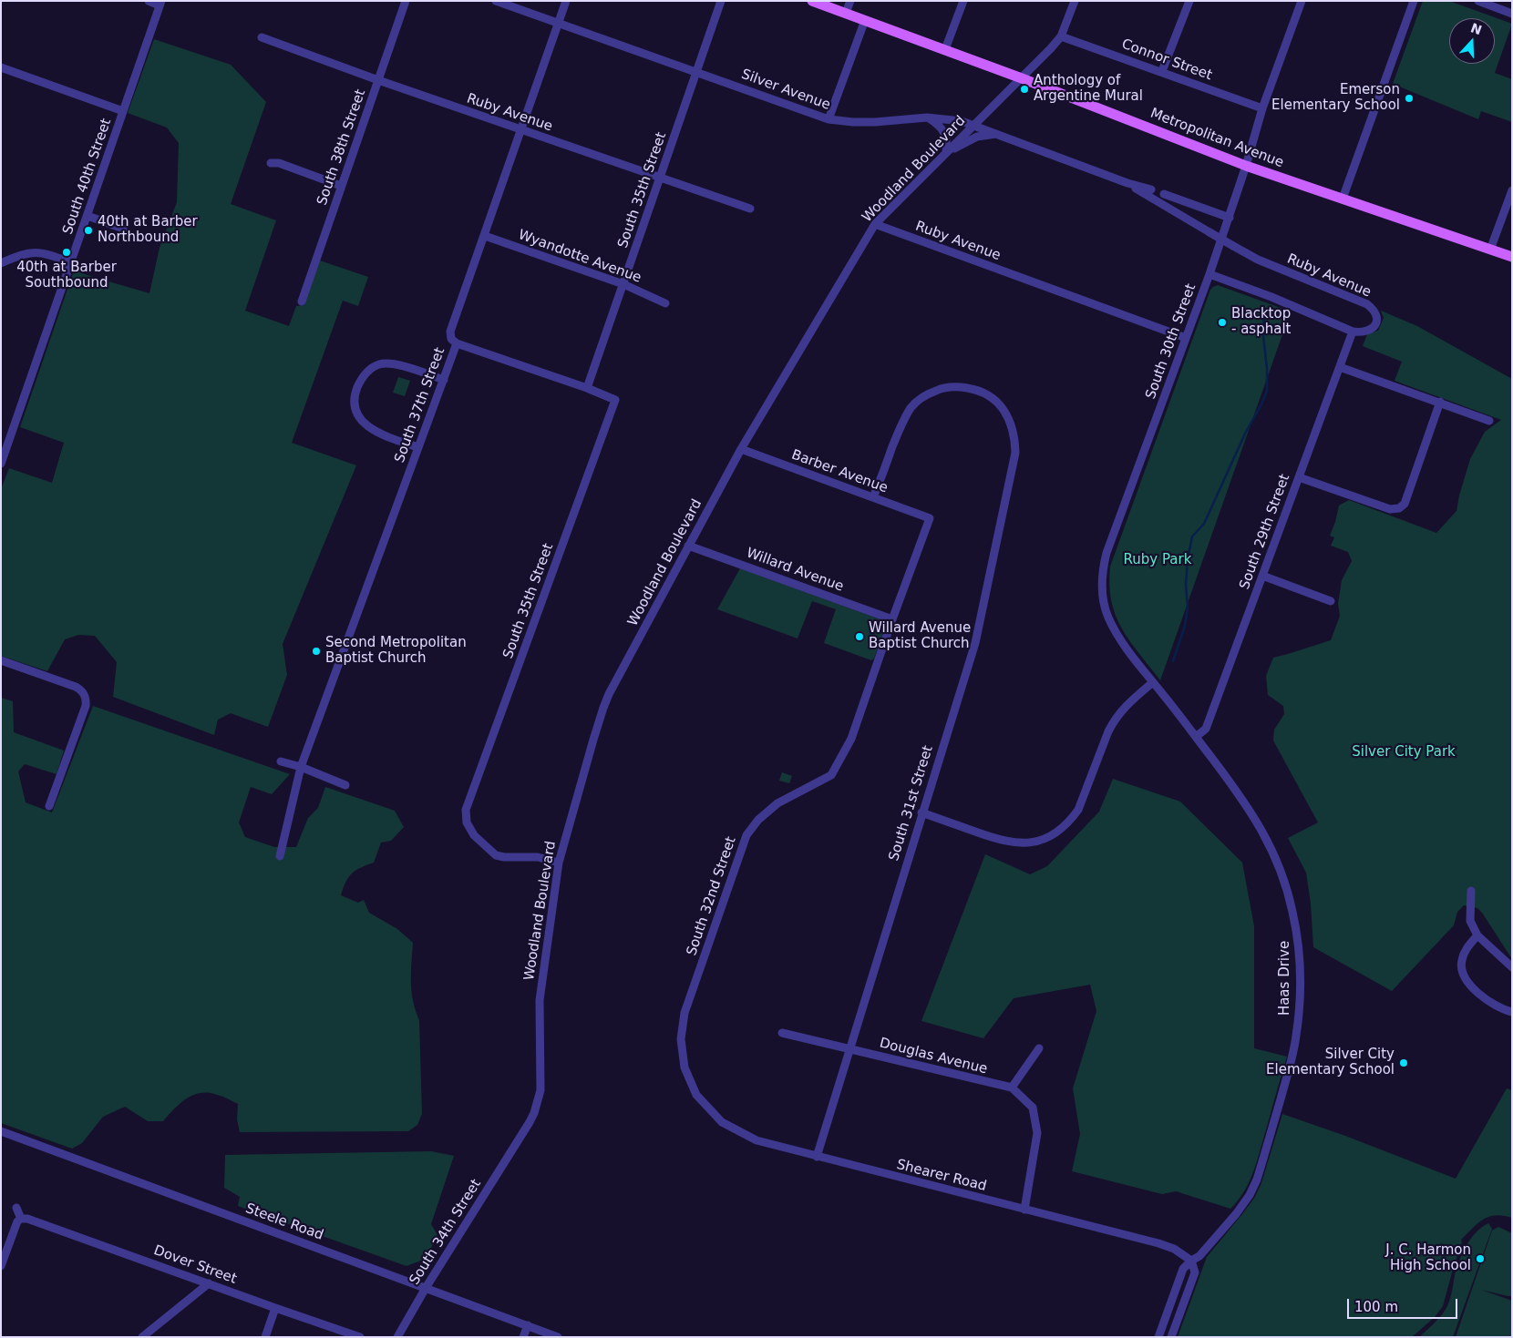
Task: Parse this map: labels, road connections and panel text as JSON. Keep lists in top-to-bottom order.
{
  "streets": {
    "main road": ["Metropolitan Avenue"],
    "street": [
      "Connor Street",
      "Silver Avenue",
      "Ruby Avenue",
      "South 38th Street",
      "Woodland Boulevard",
      "South 40th Street",
      "South 35th Street",
      "Wyandotte Avenue",
      "South 30th Street",
      "South 37th Street",
      "Barber Avenue",
      "South 29th Street",
      "Willard Avenue",
      "South 31st Street",
      "South 32nd Street",
      "Haas Drive",
      "Douglas Avenue",
      "Shearer Road",
      "Steele Road",
      "South 34th Street",
      "Dover Street"
    ]
  },
  "crossings": [
    ["Connor Street", "South 30th Street"],
    ["Silver Avenue", "Ruby Avenue"],
    ["Silver Avenue", "Woodland Boulevard"],
    ["Silver Avenue", "South 35th Street"],
    ["Silver Avenue", "South 37th Street"],
    ["Ruby Avenue", "South 38th Street"],
    ["Ruby Avenue", "Woodland Boulevard"],
    ["Ruby Avenue", "South 35th Street"],
    ["Ruby Avenue", "South 30th Street"],
    ["Ruby Avenue", "South 37th Street"],
    ["Ruby Avenue", "South 29th Street"],
    ["Metropolitan Avenue", "Woodland Boulevard"],
    ["Metropolitan Avenue", "South 30th Street"],
    ["Woodland Boulevard", "South 35th Street"],
    ["Woodland Boulevard", "Barber Avenue"],
    ["Woodland Boulevard", "Willard Avenue"],
    ["Woodland Boulevard", "South 34th Street"],
    ["South 35th Street", "Wyandotte Avenue"],
    ["Wyandotte Avenue", "South 37th Street"],
    ["South 30th Street", "Haas Drive"],
    ["Barber Avenue", "South 31st Street"],
    ["Barber Avenue", "South 32nd Street"],
    ["South 29th Street", "Haas Drive"],
    ["Willard Avenue", "South 32nd Street"],
    ["South 31st Street", "Douglas Avenue"],
    ["South 31st Street", "Shearer Road"],
    ["South 32nd Street", "Shearer Road"],
    ["Haas Drive", "Shearer Road"],
    ["Steele Road", "South 34th Street"]
  ],
  "parks": ["Ruby Park", "Silver City Park"],
  "places": [
    "Anthology of Argentine Mural",
    "Emerson Elementary School",
    "40th at Barber Northbound",
    "40th at Barber Southbound",
    "Blacktop - asphalt",
    "Willard Avenue Baptist Church",
    "Second Metropolitan Baptist Church",
    "Silver City Elementary School",
    "J. C. Harmon High School"
  ],
  "scale_bar": "100 m",
  "north": "top"
}
